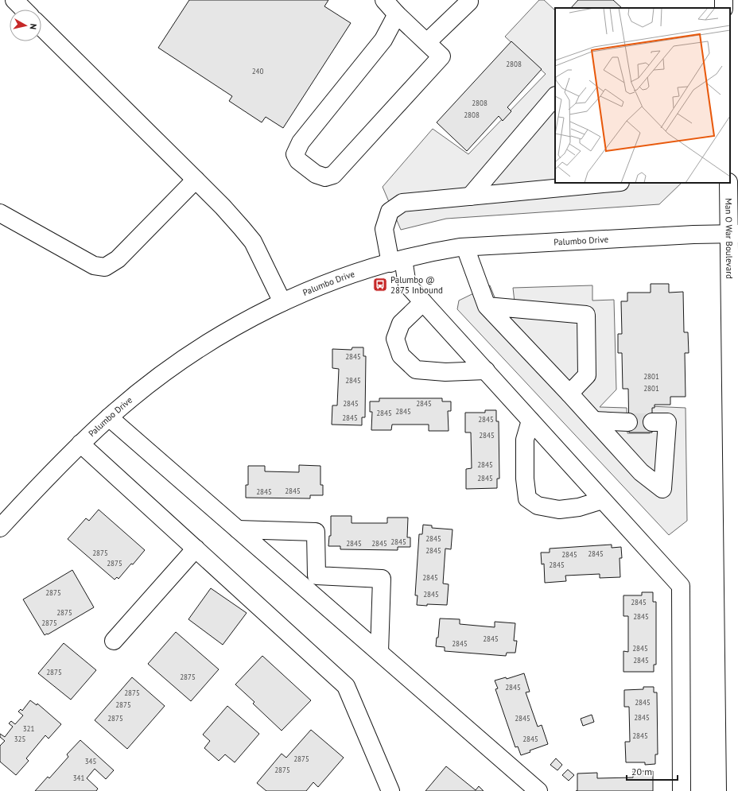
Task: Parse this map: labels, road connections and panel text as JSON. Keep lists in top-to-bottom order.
{
  "streets": {
    "street": ["Man O War Boulevard", "Palumbo Drive"]
  },
  "crossings": [
    ["Man O War Boulevard", "Palumbo Drive"]
  ],
  "places": {
    "bus stop": ["Palumbo @ 2875 Inbound"]
  },
  "house_numbers": [
    "2808",
    "240",
    "2808",
    "2808",
    "2845",
    "2801",
    "2845",
    "2801",
    "2845",
    "2845",
    "2845",
    "2845",
    "2845",
    "2845",
    "2845",
    "2845",
    "2845",
    "2845",
    "2845",
    "2845",
    "2845",
    "2845",
    "2845",
    "2845",
    "2875",
    "2845",
    "2845",
    "2875",
    "2845",
    "2845",
    "2875",
    "2845",
    "2845",
    "2875",
    "2845",
    "2875",
    "2845",
    "2845",
    "2845",
    "2845",
    "2875",
    "2875",
    "2845",
    "2875",
    "2845",
    "2875",
    "2845",
    "2875",
    "2845",
    "321",
    "2845",
    "325",
    "2845",
    "2875",
    "345",
    "2875",
    "341"
  ],
  "scale_bar": "20 m",
  "north": "right"
}
